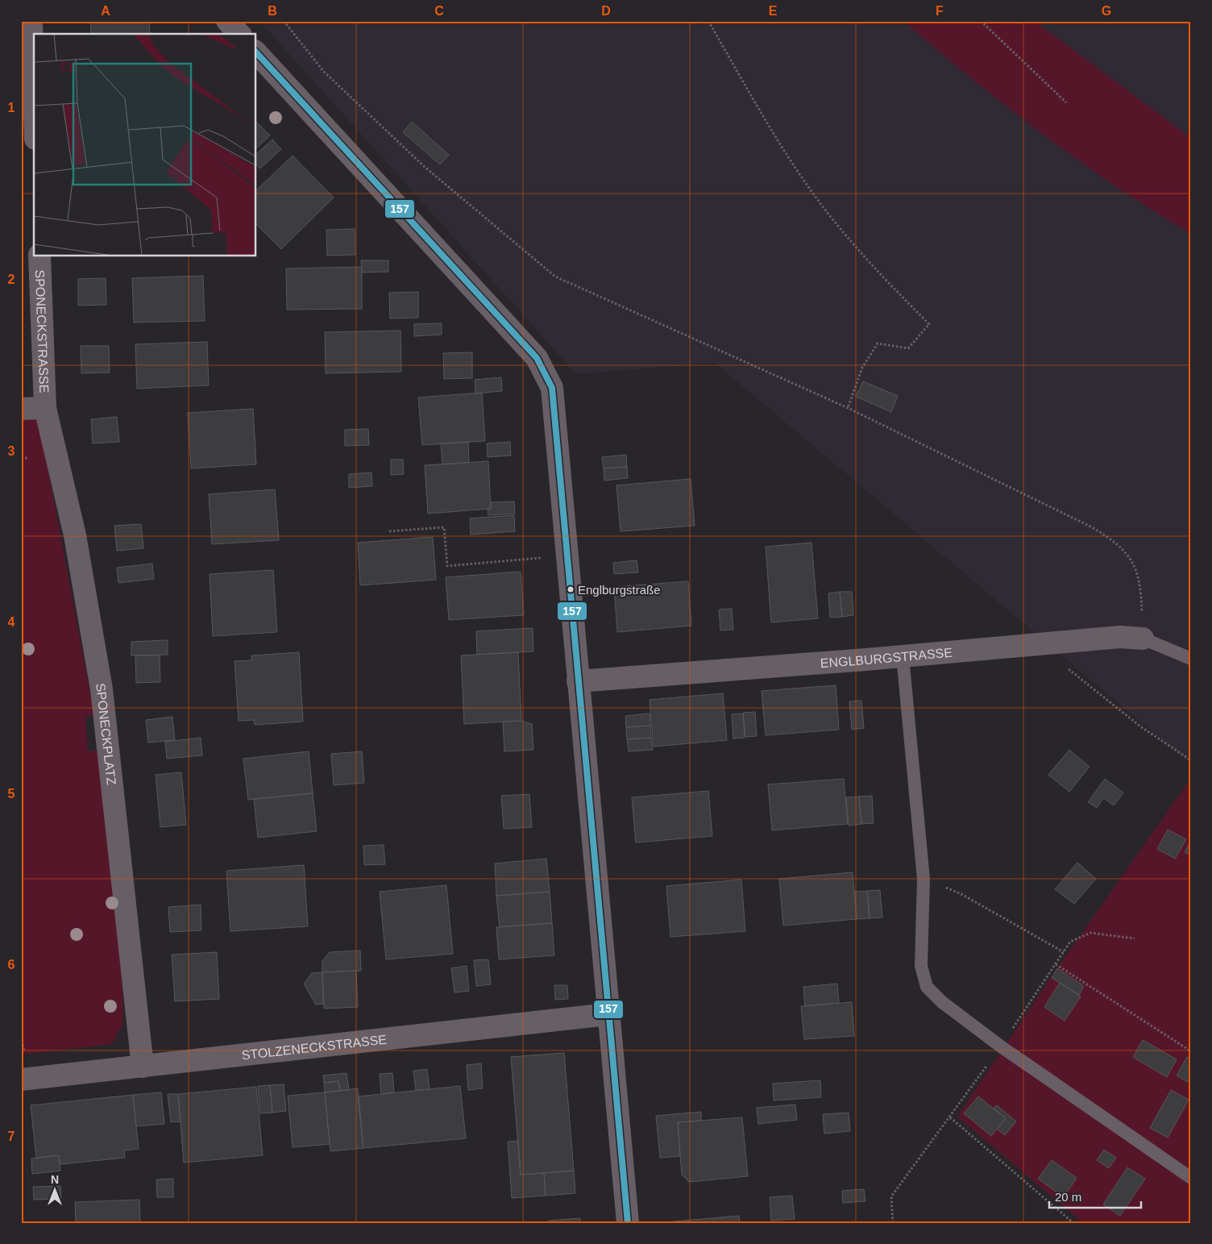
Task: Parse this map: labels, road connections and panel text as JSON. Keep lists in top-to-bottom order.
{
  "streets": {
    "street": [
      "SPONECKSTRASSE",
      "ENGLBURGSTRASSE",
      "SPONECKPLATZ",
      "STOLZENECKSTRASSE"
    ]
  },
  "crossings": [
    ["SPONECKSTRASSE", "SPONECKPLATZ"],
    ["SPONECKPLATZ", "STOLZENECKSTRASSE"]
  ],
  "places": ["Englburgstraße"],
  "lines": ["transit line 157"],
  "scale_bar": "20 m",
  "north": "top",
  "grid": {
    "columns": [
      "A",
      "B",
      "C",
      "D",
      "E",
      "F",
      "G"
    ],
    "rows": [
      "1",
      "2",
      "3",
      "4",
      "5",
      "6",
      "7"
    ]
  }
}
